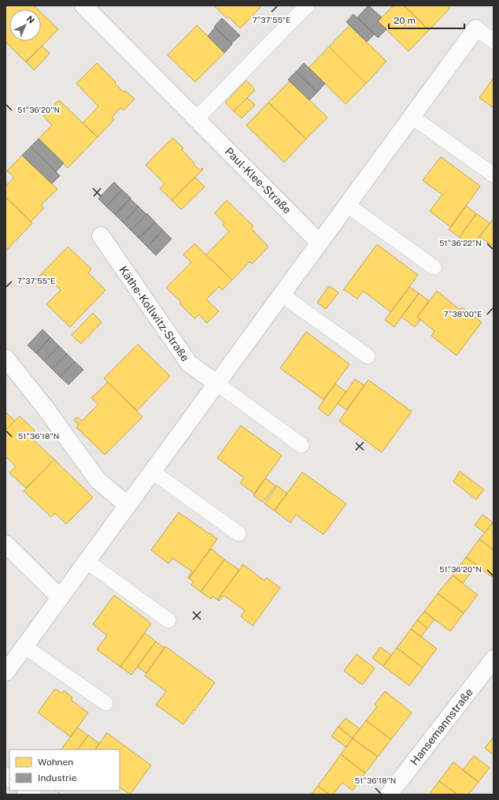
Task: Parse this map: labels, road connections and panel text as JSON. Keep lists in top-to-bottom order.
{
  "streets": {
    "street": ["Paul-Klee-Straße", "Käthe-Kollwitz-Straße", "Hansemannstraße"]
  },
  "legend": ["Wohnen", "Industrie"],
  "scale_bar": "20 m",
  "north": "top right",
  "coordinates": [
    "7°37'55\"E",
    "51°36'20\"N",
    "51°36'22\"N",
    "7°38'00\"E",
    "51°36'18\"N"
  ]
}
